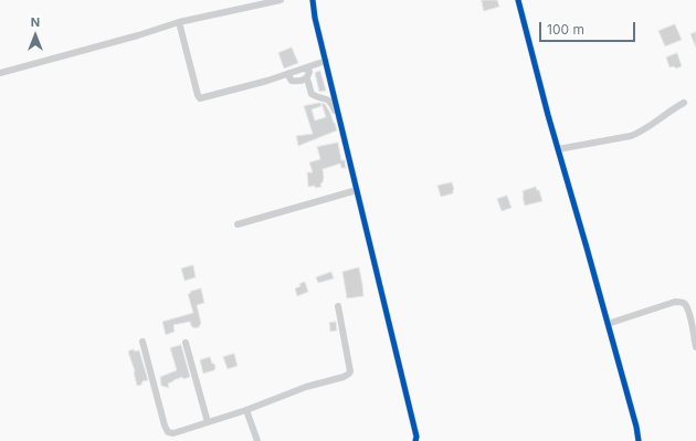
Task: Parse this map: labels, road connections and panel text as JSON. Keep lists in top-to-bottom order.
{
  "scale_bar": "100 m",
  "north": "top"
}
